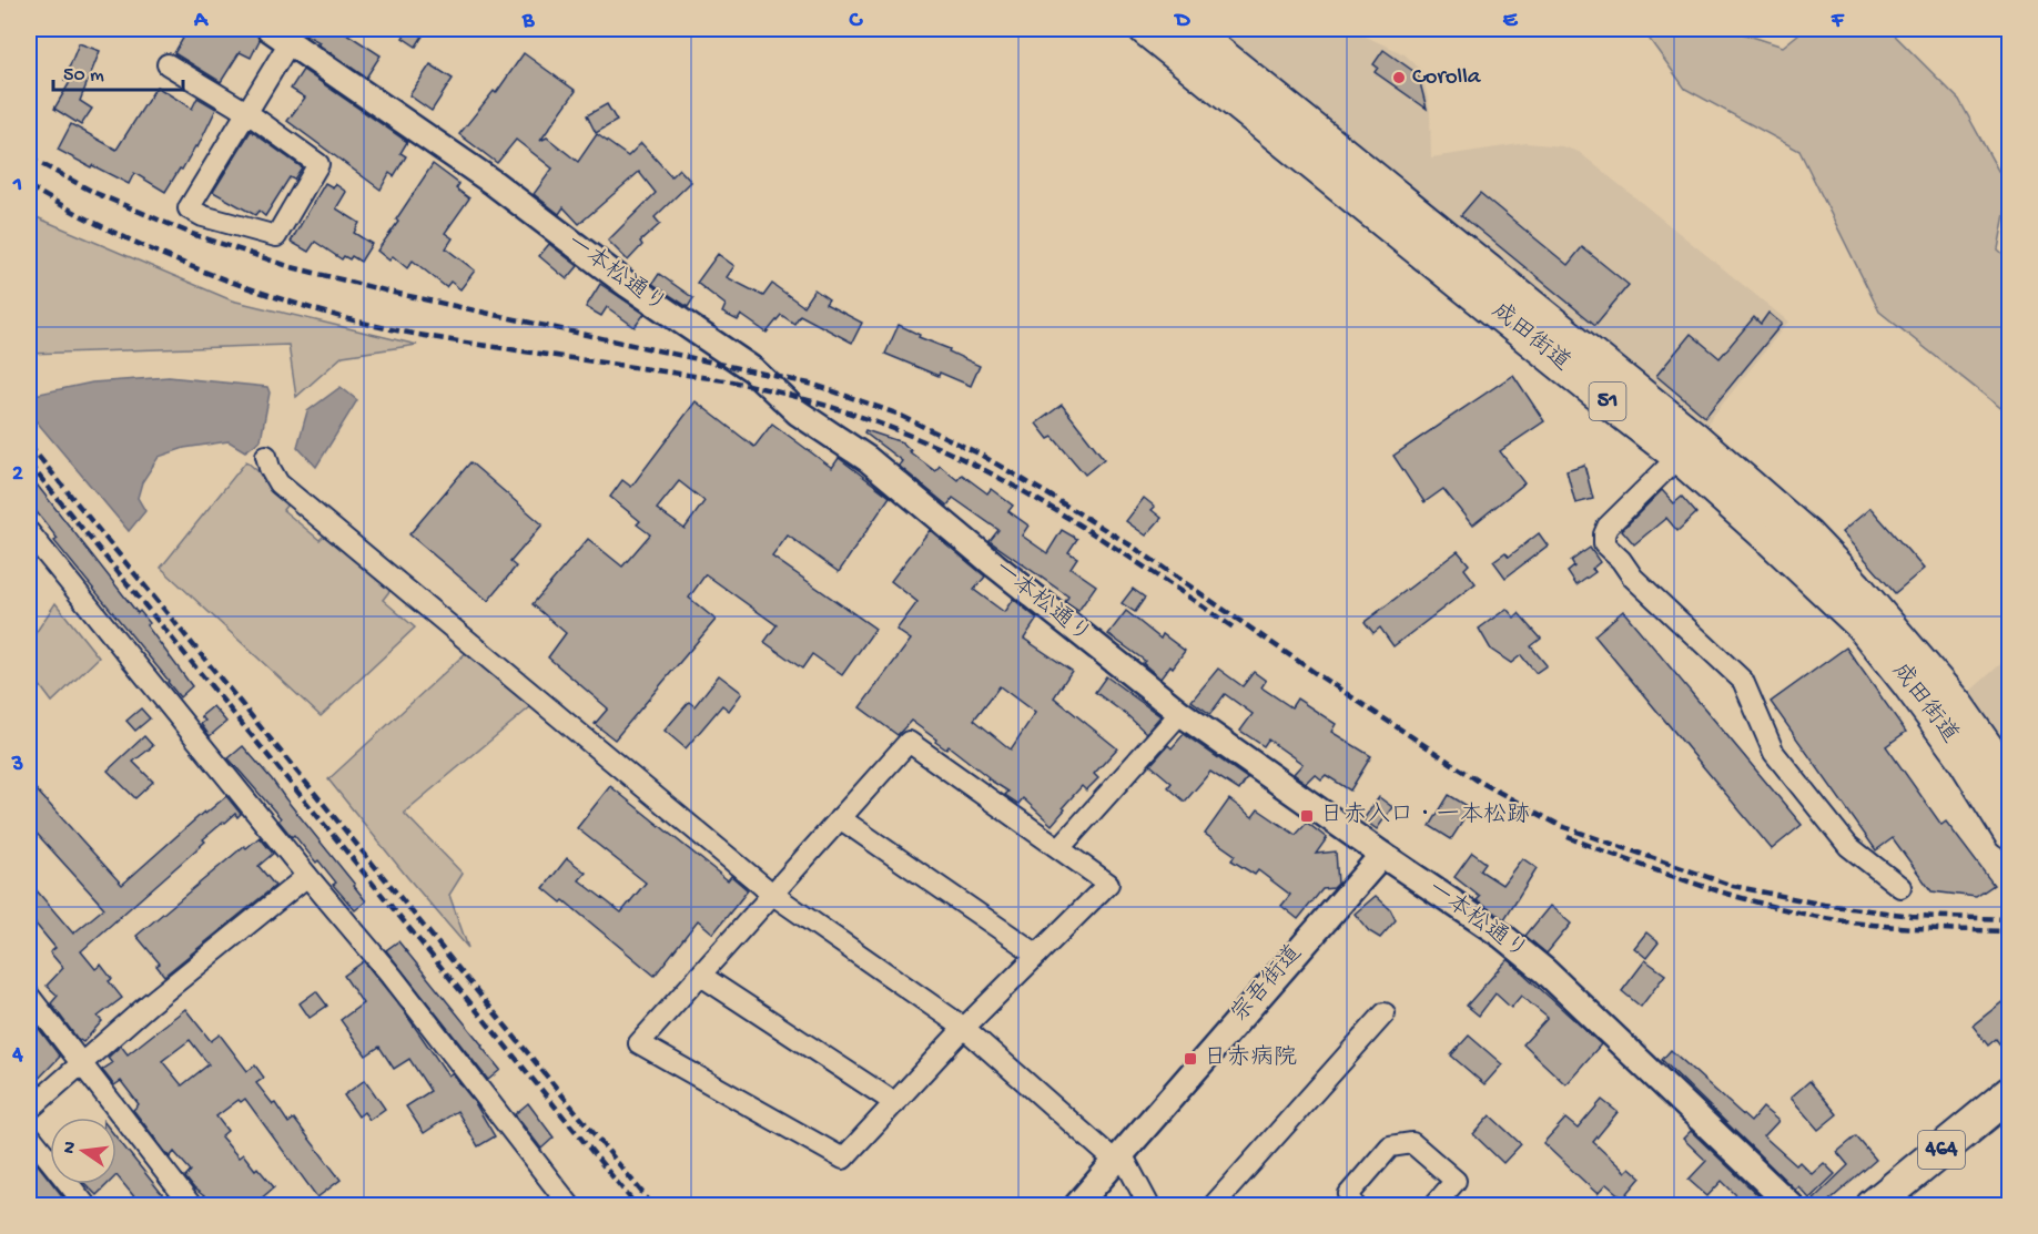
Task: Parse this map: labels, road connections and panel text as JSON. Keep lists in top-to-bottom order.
{
  "streets": {
    "highway": ["成田街道", "51", "464"],
    "street": ["一本松通り", "宗吾街道"]
  },
  "crossings": [
    ["一本松通り", "宗吾街道"]
  ],
  "places": {
    "other": ["Corolla"],
    "transit": ["日赤入口・一本松跡", "日赤病院"]
  },
  "scale_bar": "50 m",
  "north": "left",
  "grid": {
    "columns": [
      "A",
      "B",
      "C",
      "D",
      "E",
      "F"
    ],
    "rows": [
      "1",
      "2",
      "3",
      "4"
    ]
  }
}
